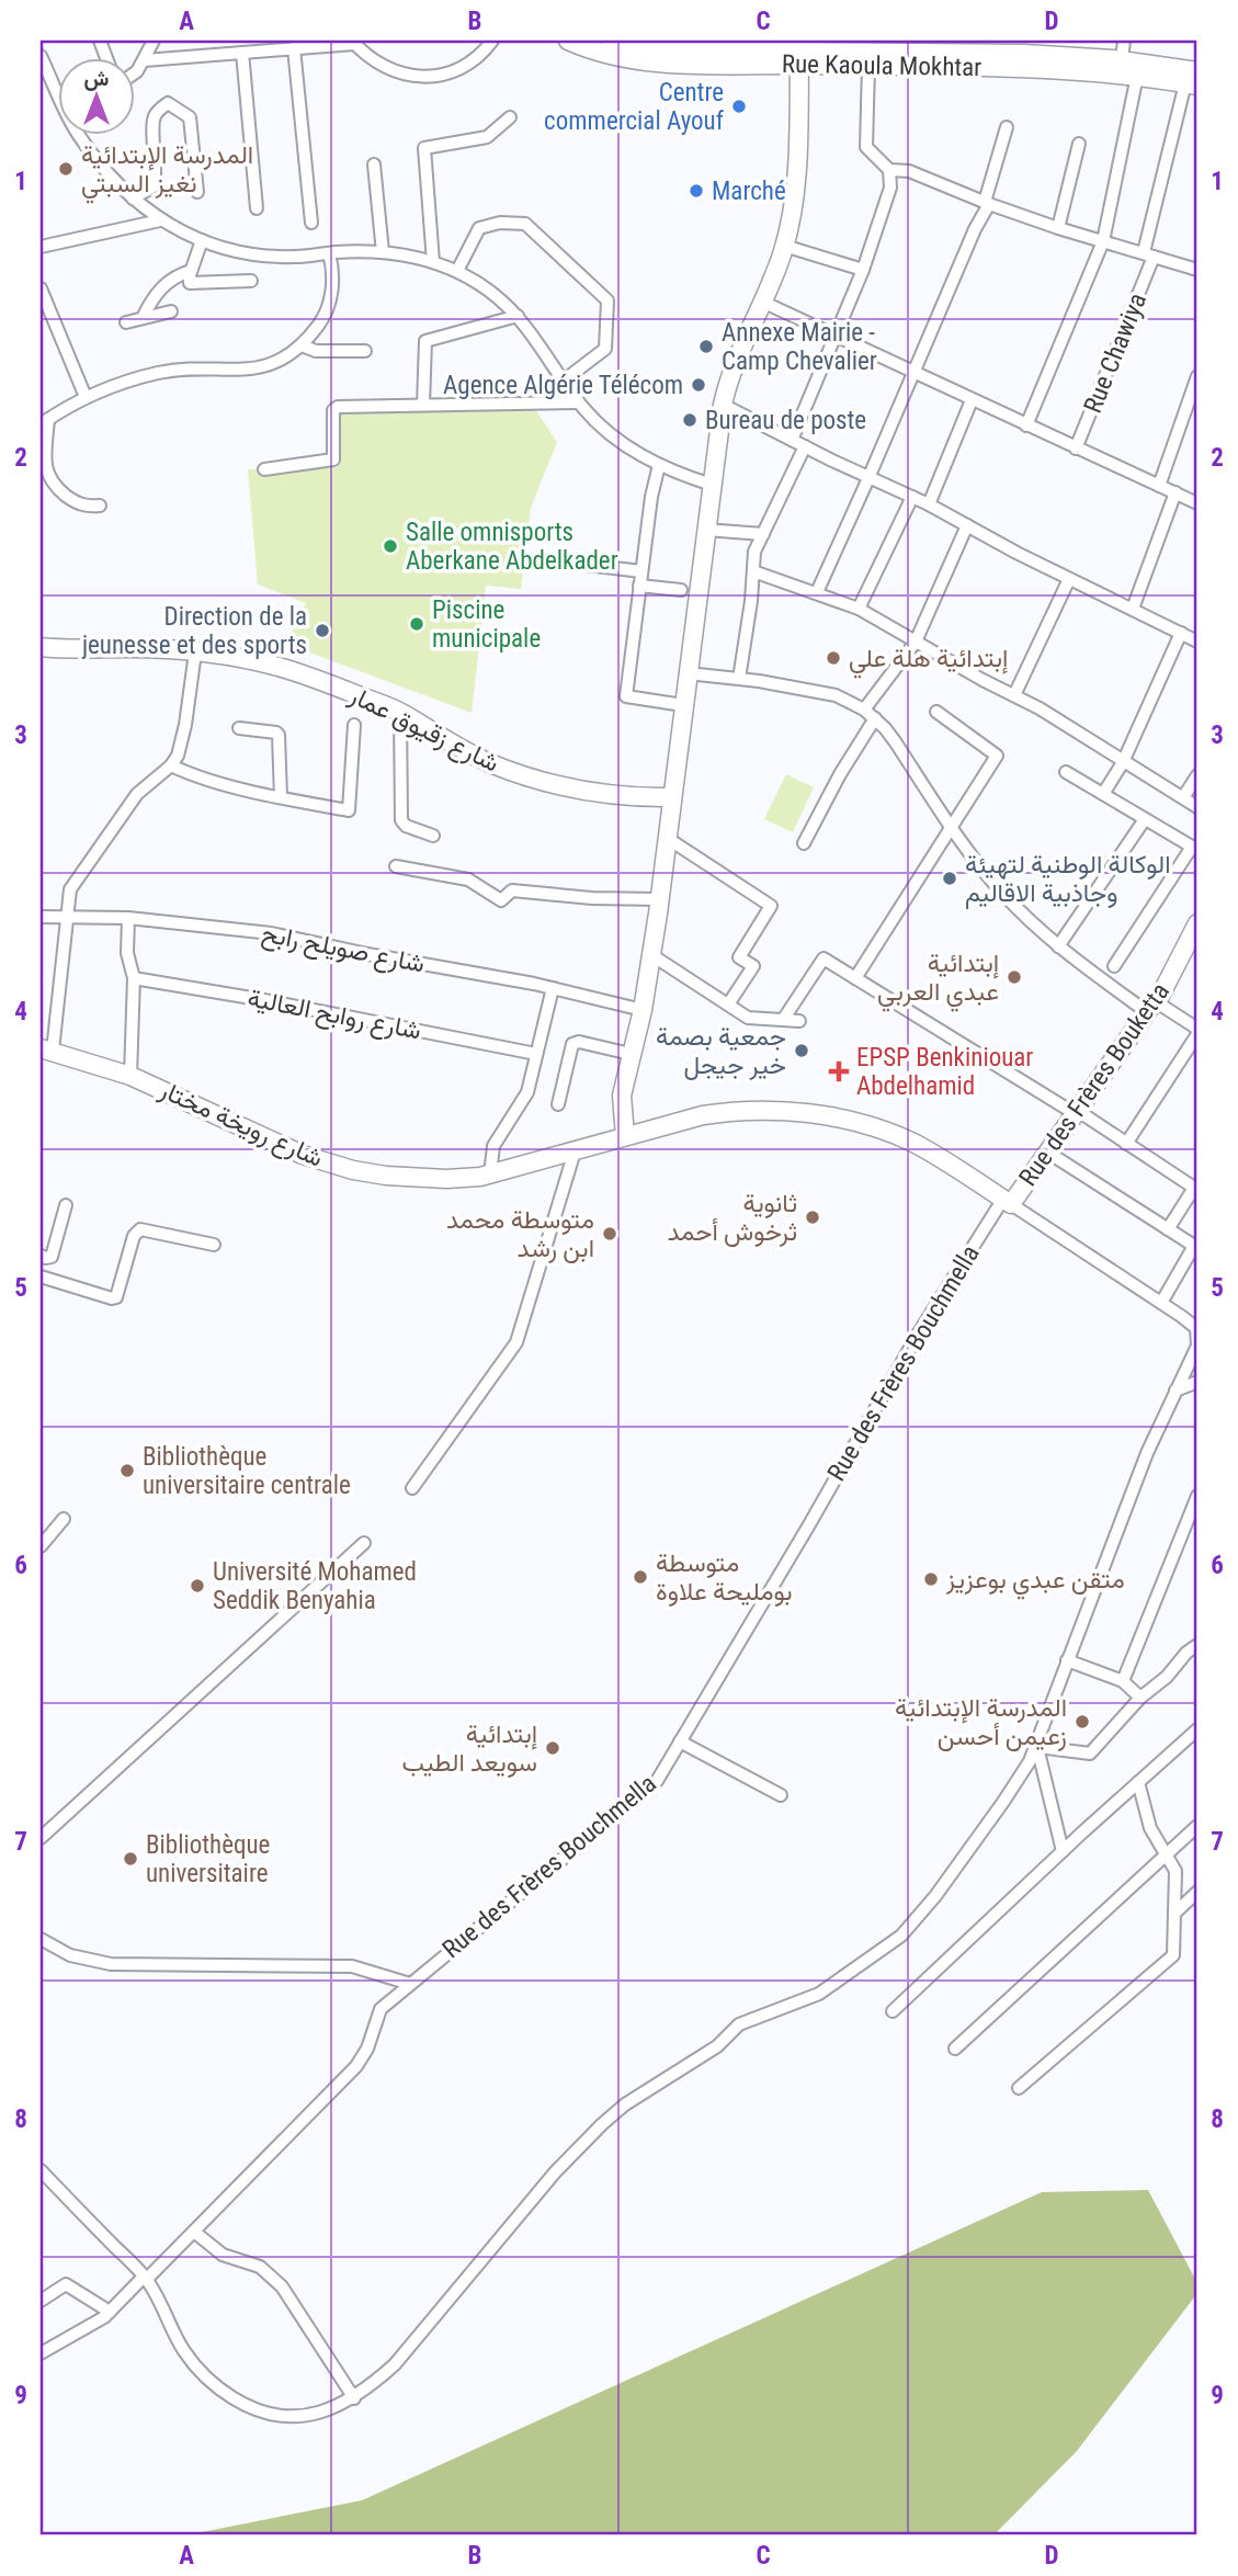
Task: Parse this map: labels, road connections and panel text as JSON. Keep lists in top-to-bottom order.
{
  "streets": {
    "main road": [
      "Rue Kaoula Mokhtar",
      "شارع زقيوق عمار",
      "Rue des Frères Bouketta",
      "شارع رويخة مختار"
    ],
    "street": [
      "Rue Chawiya",
      "شارع صويلح رابح",
      "شارع روابح العالية",
      "Rue des Frères Bouchmella"
    ]
  },
  "crossings": [
    ["Rue Kaoula Mokhtar", "Rue Chawiya"],
    ["Rue des Frères Bouketta", "شارع رويخة مختار"],
    ["Rue des Frères Bouketta", "Rue des Frères Bouchmella"],
    ["شارع رويخة مختار", "Rue des Frères Bouchmella"]
  ],
  "places": {
    "other": [
      "Centre commercial Ayouf",
      "المدرسة الإبتدائية نغيز السبتي",
      "Marché",
      "Annexe Mairie - Camp Chevalier",
      "Agence Algérie Télécom",
      "Bureau de poste",
      "Salle omnisports Aberkane Abdelkader",
      "Piscine municipale",
      "Direction de la jeunesse et des sports",
      "إبتدائية هلة علي",
      "الوكالة الوطنية لتهيئة وجاذبية الاقاليم",
      "إبتدائية عبدي العربي",
      "جمعية بصمة خير جيجل",
      "ثانوية ثرخوش أحمد",
      "متوسطة محمد ابن رشد",
      "Bibliothèque universitaire centrale",
      "متوسطة بومليحة علاوة",
      "متقن عبدي بوعزيز",
      "Université Mohamed Seddik Benyahia",
      "المدرسة الإبتدائية زعيمن أحسن",
      "إبتدائية سويعد الطيب",
      "Bibliothèque universitaire"
    ],
    "health": ["EPSP Benkiniouar Abdelhamid"]
  },
  "north": "top",
  "grid": {
    "columns": [
      "A",
      "B",
      "C",
      "D"
    ],
    "rows": [
      "1",
      "2",
      "3",
      "4",
      "5",
      "6",
      "7",
      "8",
      "9"
    ]
  }
}
